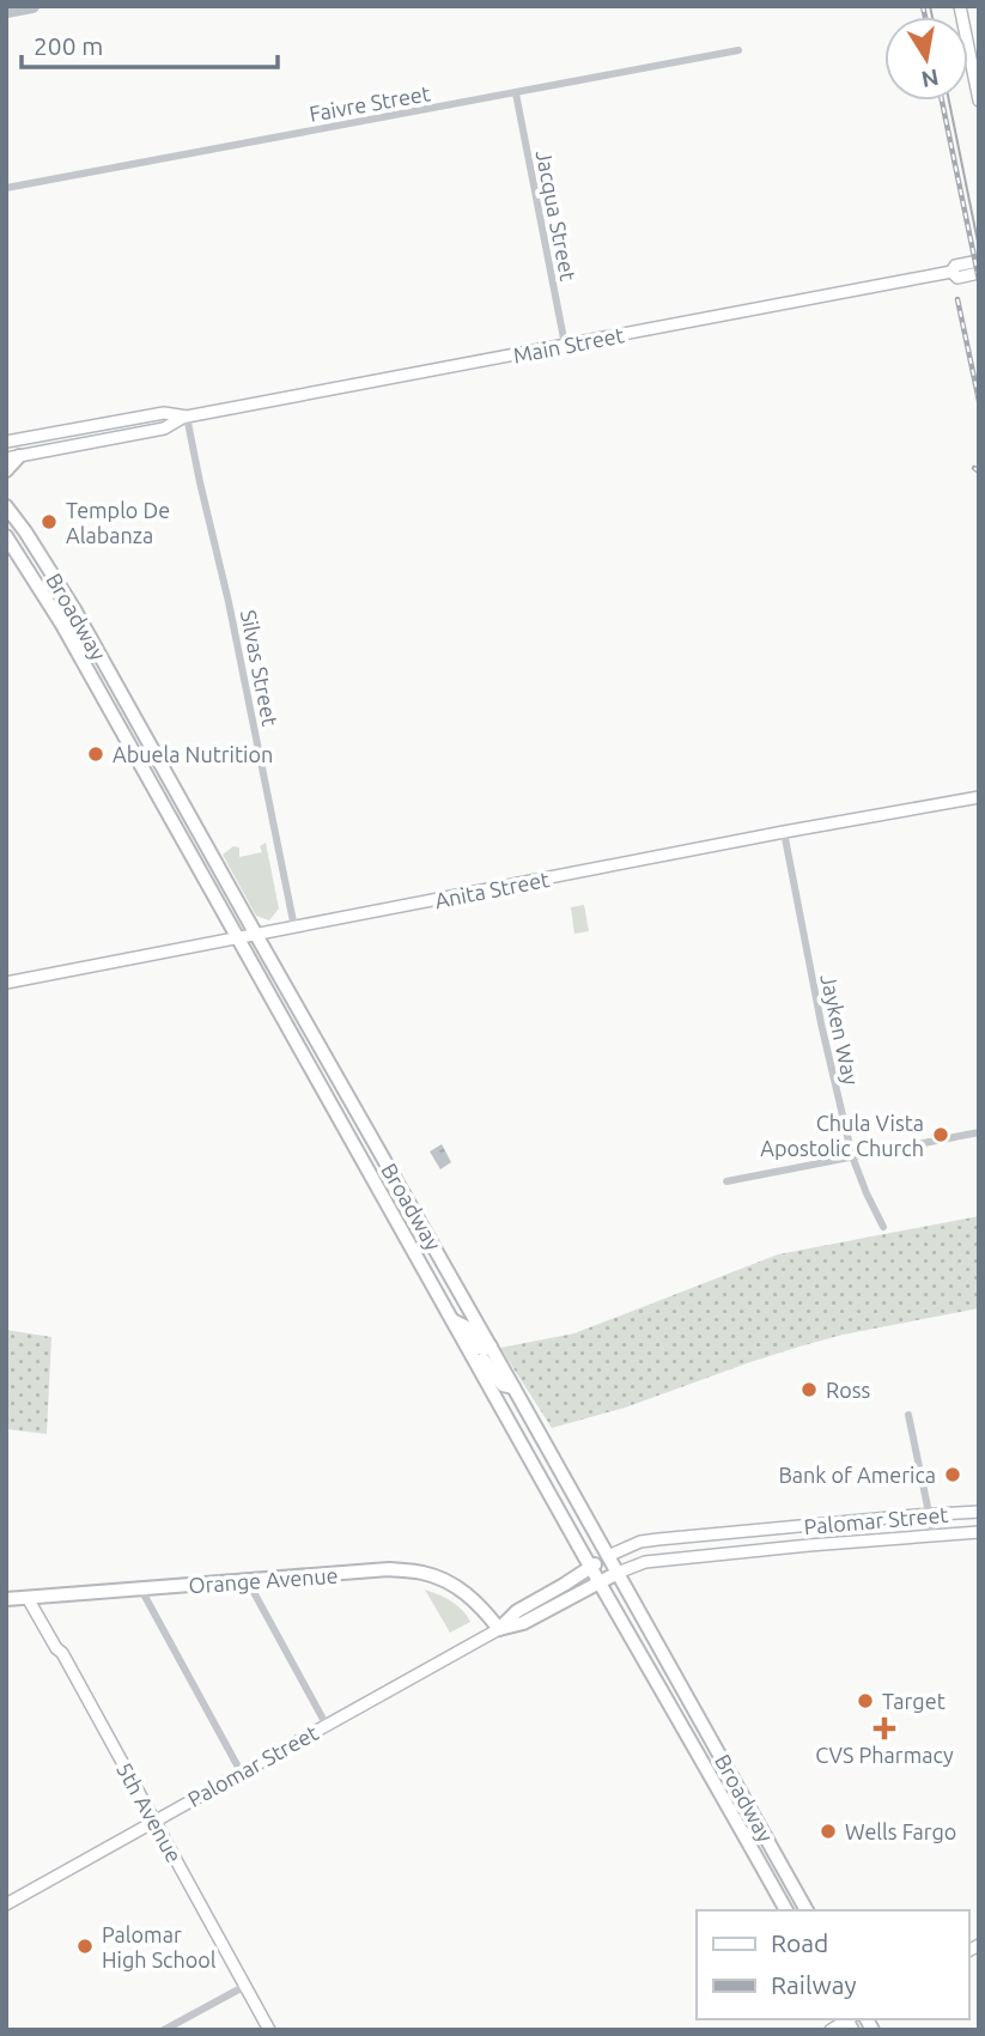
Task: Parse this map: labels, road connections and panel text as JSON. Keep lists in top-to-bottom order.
{
  "streets": {
    "main road": [
      "Main Street",
      "Broadway",
      "Anita Street",
      "Palomar Street",
      "Orange Avenue",
      "5th Avenue"
    ],
    "street": [
      "Faivre Street",
      "Jacqua Street",
      "Silvas Street",
      "Jayken Way"
    ]
  },
  "crossings": [
    ["Faivre Street", "Jacqua Street"],
    ["Jacqua Street", "Main Street"],
    ["Main Street", "Silvas Street"],
    ["Broadway", "Anita Street"],
    ["Broadway", "Palomar Street"],
    ["Silvas Street", "Anita Street"],
    ["Anita Street", "Jayken Way"],
    ["Palomar Street", "Orange Avenue"],
    ["Palomar Street", "5th Avenue"],
    ["Orange Avenue", "5th Avenue"]
  ],
  "places": {
    "other": [
      "Templo De Alabanza",
      "Abuela Nutrition",
      "Chula Vista Apostolic Church",
      "Ross",
      "Bank of America",
      "Target",
      "Wells Fargo",
      "Palomar High School"
    ],
    "health": ["CVS Pharmacy"]
  },
  "legend": ["Road", "Railway"],
  "scale_bar": "200 m",
  "north": "bottom"
}
